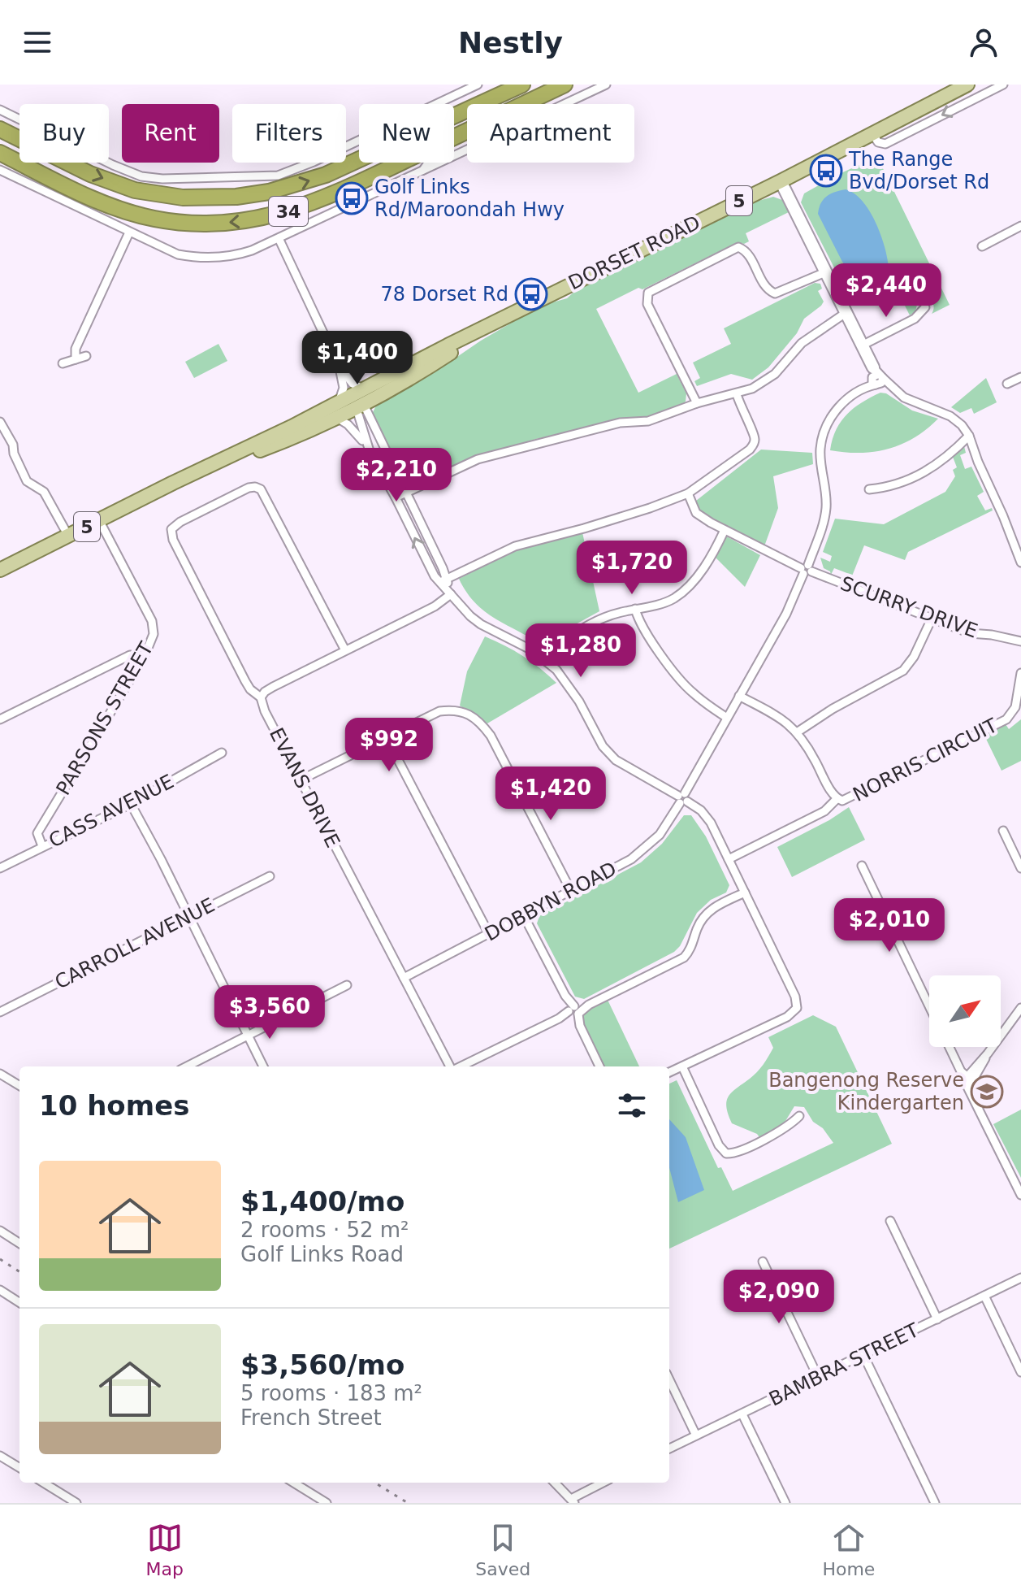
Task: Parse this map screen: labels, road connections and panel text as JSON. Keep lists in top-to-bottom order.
{
  "streets": {
    "highway": ["34"],
    "main road": ["5", "DORSET ROAD"],
    "street": [
      "SCURRY DRIVE",
      "PARSONS STREET",
      "NORRIS CIRCUIT",
      "EVANS DRIVE",
      "CASS AVENUE",
      "DOBBYN ROAD",
      "CARROLL AVENUE",
      "BAMBRA STREET"
    ]
  },
  "crossings": [
    ["DORSET ROAD", "PARSONS STREET"],
    ["SCURRY DRIVE", "DOBBYN ROAD"],
    ["PARSONS STREET", "CASS AVENUE"],
    ["NORRIS CIRCUIT", "DOBBYN ROAD"],
    ["EVANS DRIVE", "DOBBYN ROAD"]
  ],
  "places": {
    "bus stop": ["The Range Bvd/Dorset Rd", "Golf Links Rd/Maroondah Hwy", "78 Dorset Rd"],
    "school or university": ["Bangenong Reserve Kindergarten"]
  },
  "north": "top right",
  "page": {
    "header": "Nestly",
    "chip": [
      "Buy",
      "Rent",
      "Filters",
      "New",
      "Apartment"
    ],
    "price": [
      "$2,440",
      "$1,400",
      "$2,210",
      "$1,720",
      "$1,280",
      "$992",
      "$1,420",
      "$2,010",
      "$3,560",
      "$2,090"
    ],
    "heading": "10 homes",
    "list": [
      {
        "name": "$1,400/mo",
        "note": "2 rooms · 52 m² · Golf Links Road"
      },
      {
        "name": "$3,560/mo",
        "note": "5 rooms · 183 m² · French Street"
      }
    ],
    "tabs": ["Map", "Saved", "Home"]
  }
}
